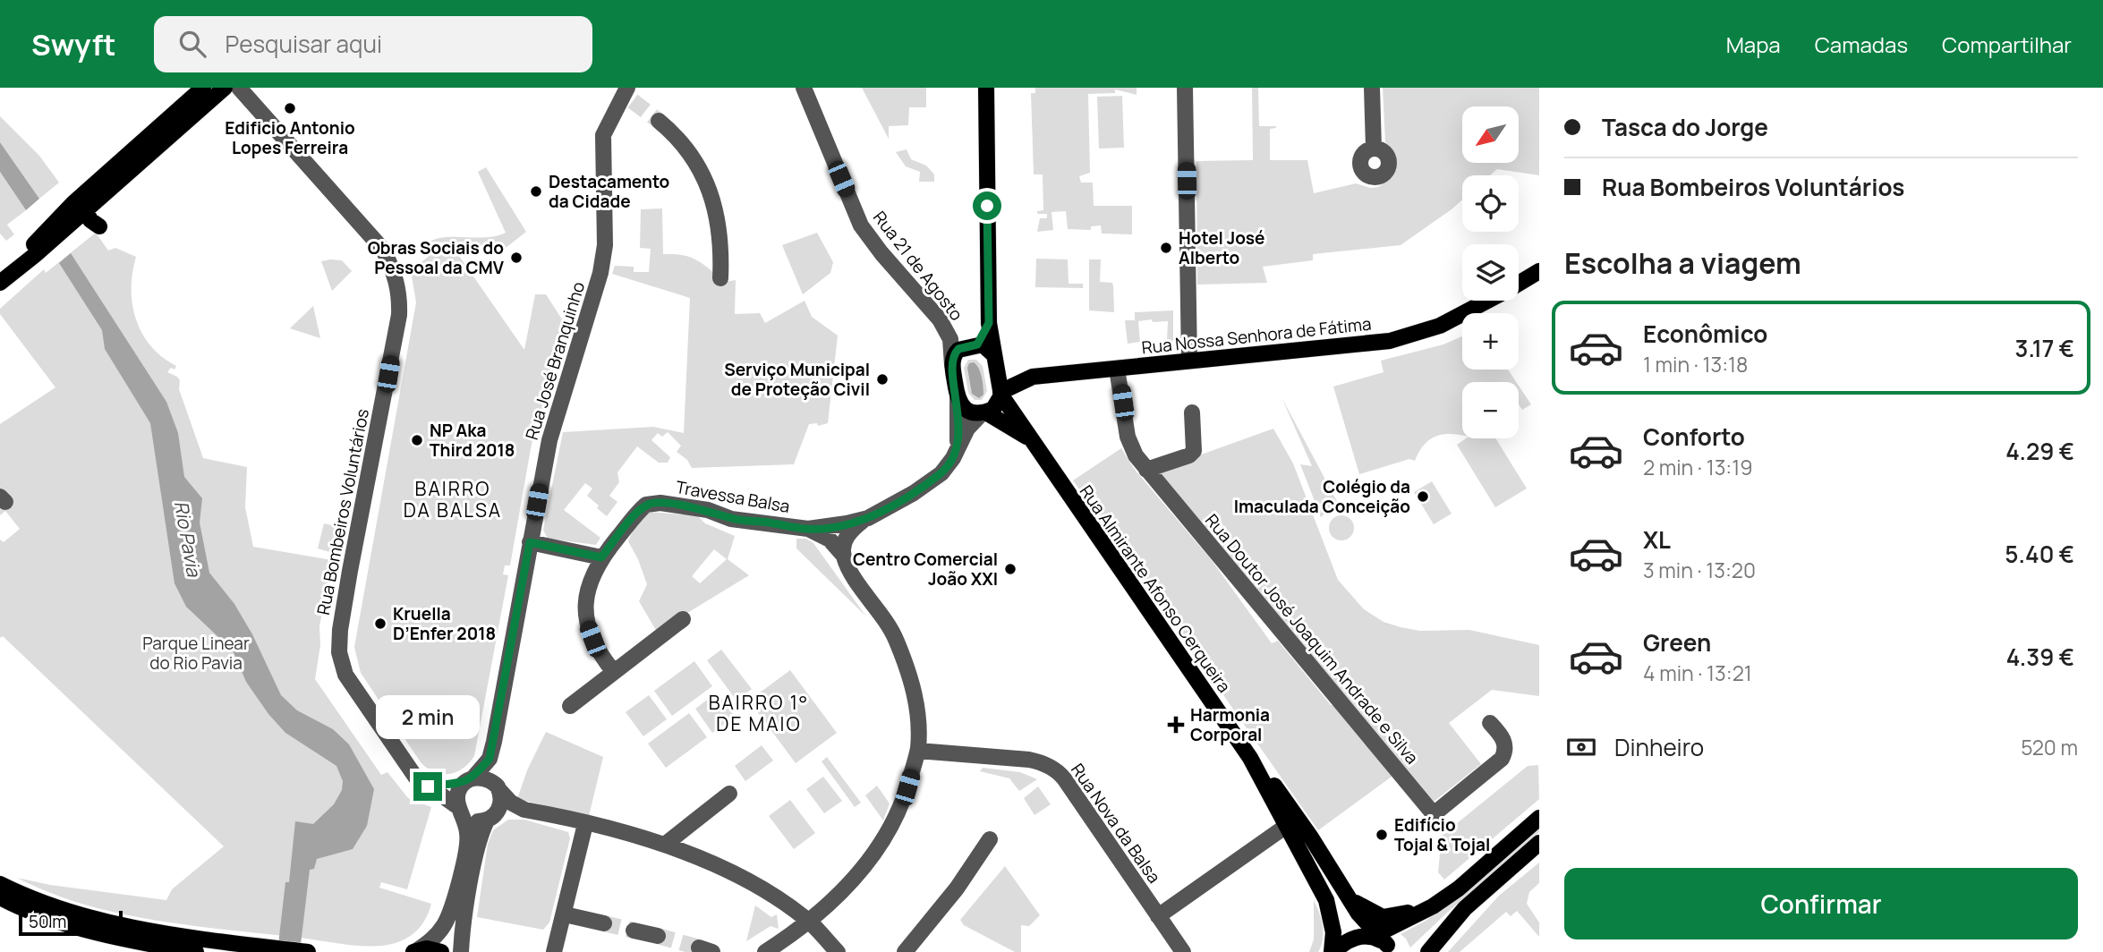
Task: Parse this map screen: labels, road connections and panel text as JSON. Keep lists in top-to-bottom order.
{
  "streets": {
    "main road": ["Rua Nossa Senhora de Fátima", "Rua Almirante Afonso Cerqueira"],
    "street": [
      "Rua 21 de Agosto",
      "Rua José Branquinho",
      "Travessa Balsa",
      "Rua Bombeiros Voluntários",
      "Rua Doutor José Joaquim Andrade e Silva",
      "Rua Nova da Balsa"
    ]
  },
  "crossings": [
    ["Rua 21 de Agosto", "Rua Nossa Senhora de Fátima"],
    ["Rua 21 de Agosto", "Travessa Balsa"],
    ["Rua 21 de Agosto", "Rua Almirante Afonso Cerqueira"],
    ["Rua Nossa Senhora de Fátima", "Travessa Balsa"],
    ["Rua Nossa Senhora de Fátima", "Rua Almirante Afonso Cerqueira"],
    ["Rua Nossa Senhora de Fátima", "Rua Doutor José Joaquim Andrade e Silva"],
    ["Rua José Branquinho", "Rua Bombeiros Voluntários"],
    ["Travessa Balsa", "Rua Almirante Afonso Cerqueira"],
    ["Travessa Balsa", "Rua Nova da Balsa"]
  ],
  "districts": ["BAIRRO DA BALSA", "BAIRRO 1° DE MAIO"],
  "water": ["Rio Pavia"],
  "parks": ["Parque Linear do Rio Pavia"],
  "places": {
    "other": [
      "Edificio Antonio Lopes Ferreira",
      "Destacamento da Cidade",
      "Hotel José Alberto",
      "Obras Sociais do Pessoal da CMV",
      "Serviço Municipal de Proteção Civil",
      "NP Aka Third 2018",
      "Colégio da Imaculada Conceição",
      "Centro Comercial João XXI",
      "Kruella D’Enfer 2018",
      "Edifício Tojal & Tojal"
    ],
    "health": ["Harmonia Corporal"]
  },
  "scale_bar": "50 m",
  "north": "bottom left",
  "page": {
    "header": "Swyft",
    "search": "Pesquisar aqui",
    "nav": ["Mapa", "Camadas", "Compartilhar"],
    "banner": ["Tasca do Jorge", "Rua Bombeiros Voluntários"],
    "map_buttons": ["+", "−"],
    "heading": "Escolha a viagem",
    "list": [
      {
        "name": "Econômico",
        "note": "1 min · 13:18",
        "value": "3.17 €"
      },
      {
        "name": "Conforto",
        "note": "2 min · 13:19",
        "value": "4.29 €"
      },
      {
        "name": "XL",
        "note": "3 min · 13:20",
        "value": "5.40 €"
      },
      {
        "name": "Green",
        "note": "4 min · 13:21",
        "value": "4.39 €"
      }
    ],
    "bubble": "2 min",
    "pay": ["Dinheiro", "520 m"],
    "buttons": "Confirmar",
    "scale": "50 m"
  }
}
